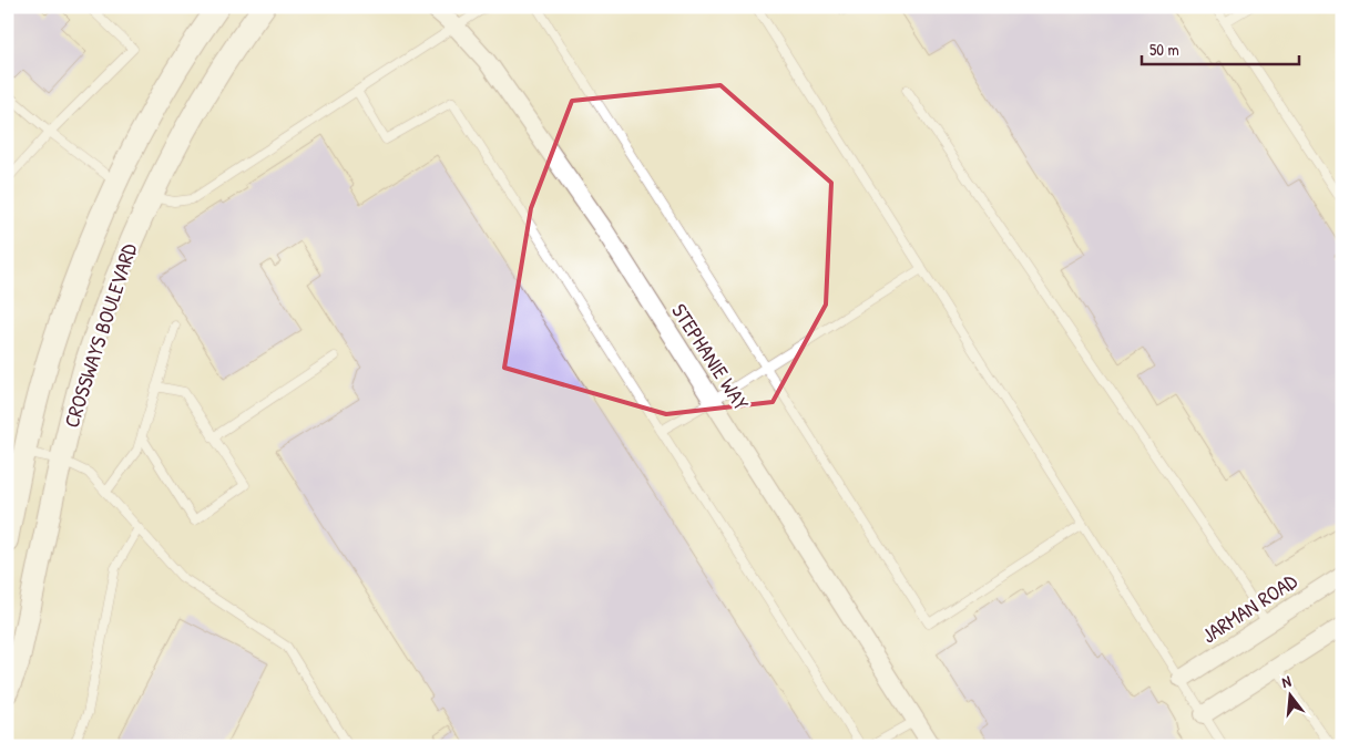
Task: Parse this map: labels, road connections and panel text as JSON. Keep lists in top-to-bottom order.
{
  "streets": {
    "street": ["CROSSWAYS BOULEVARD", "STEPHANIE WAY", "JARMAN ROAD"]
  },
  "scale_bar": "50 m",
  "north": "top"
}
